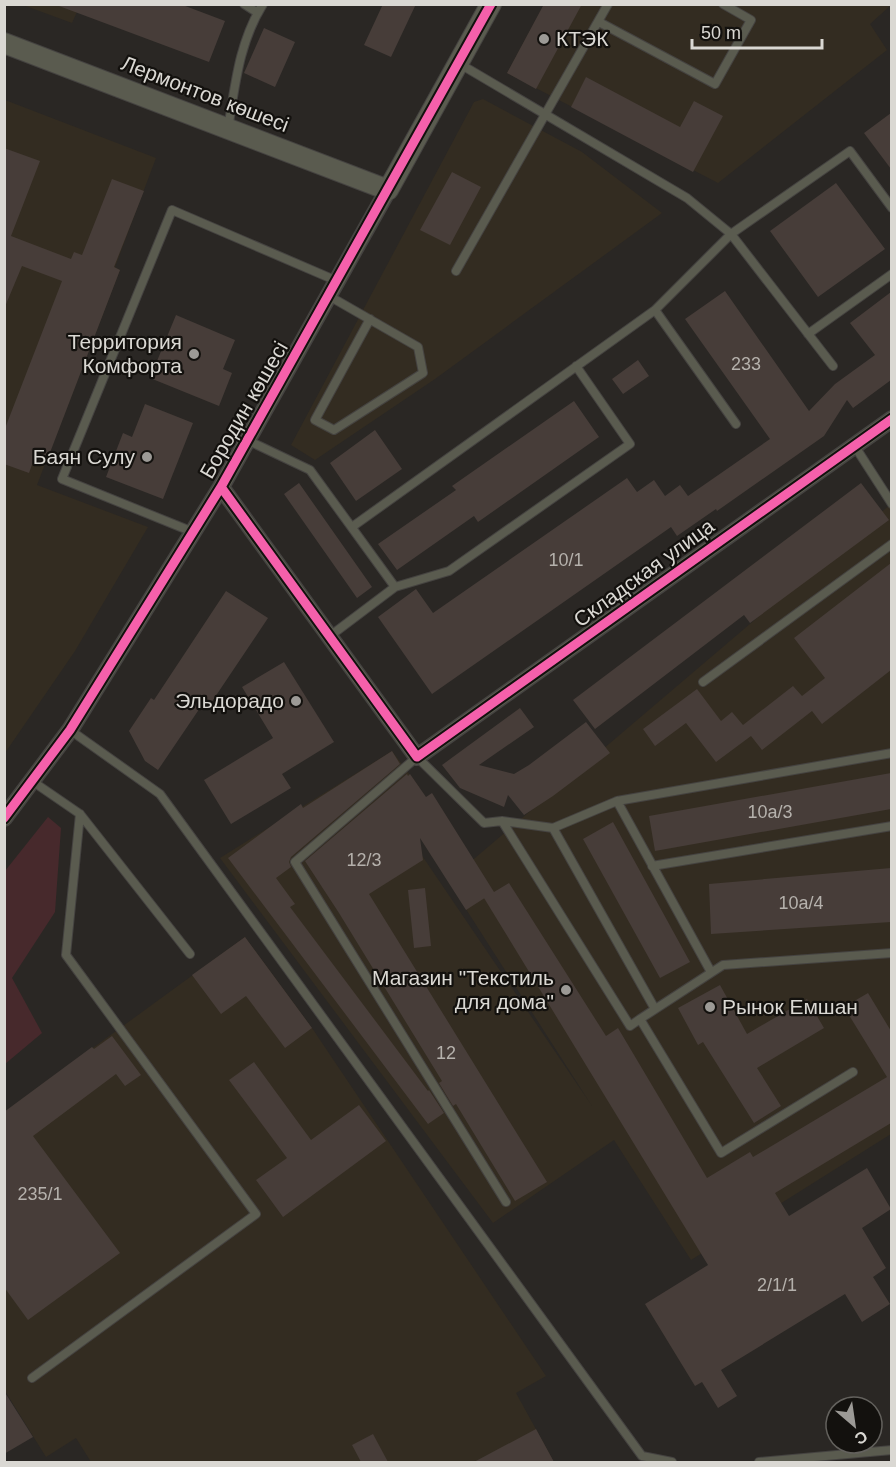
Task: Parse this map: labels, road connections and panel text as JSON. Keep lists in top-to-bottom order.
{
  "streets": {
    "street": ["Лермонтов көшесі", "Бородин көшесі", "Складская улица"]
  },
  "crossings": [
    ["Лермонтов көшесі", "Бородин көшесі"]
  ],
  "places": [
    "КТЭК",
    "Территория Комфорта",
    "Баян Сулу",
    "Эльдорадо",
    "Магазин \"Текстиль для дома\"",
    "Рынок Емшан"
  ],
  "house_numbers": [
    "233",
    "10/1",
    "10а/3",
    "12/3",
    "10а/4",
    "12",
    "235/1",
    "2/1/1"
  ],
  "scale_bar": "50 m",
  "north": "bottom right"
}
